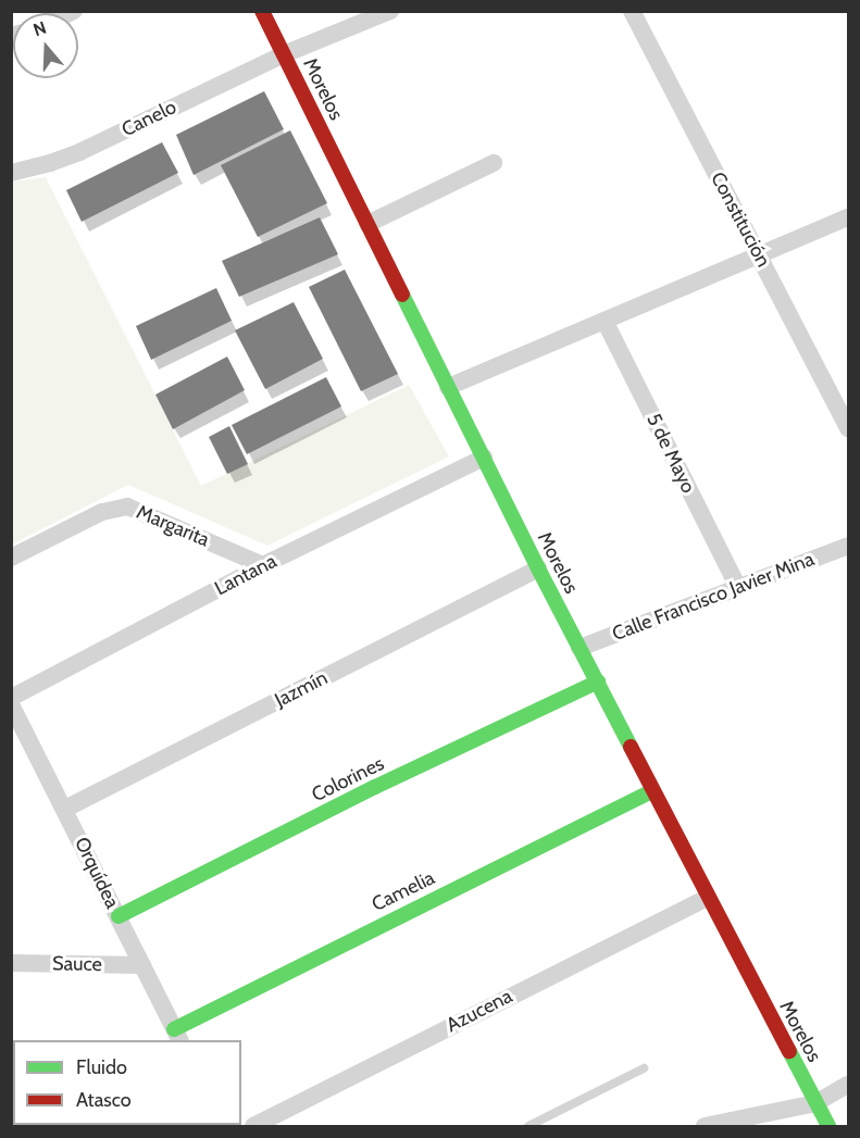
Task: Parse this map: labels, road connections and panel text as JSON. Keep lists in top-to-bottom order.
{
  "streets": {
    "street": [
      "Morelos",
      "Canelo",
      "Constitución",
      "5 de Mayo",
      "Margarita",
      "Lantana",
      "Calle Francisco Javier Mina",
      "Jazmín",
      "Colorines",
      "Orquídea",
      "Camelia",
      "Sauce",
      "Azucena"
    ]
  },
  "crossings": [
    ["Morelos", "Canelo"],
    ["Morelos", "Lantana"],
    ["Morelos", "Calle Francisco Javier Mina"],
    ["Morelos", "Jazmín"],
    ["Morelos", "Colorines"],
    ["Morelos", "Camelia"],
    ["Morelos", "Azucena"],
    ["5 de Mayo", "Calle Francisco Javier Mina"],
    ["Margarita", "Lantana"],
    ["Jazmín", "Orquídea"],
    ["Colorines", "Orquídea"],
    ["Orquídea", "Camelia"],
    ["Orquídea", "Sauce"]
  ],
  "legend": ["Fluido", "Atasco"],
  "north": "top"
}
